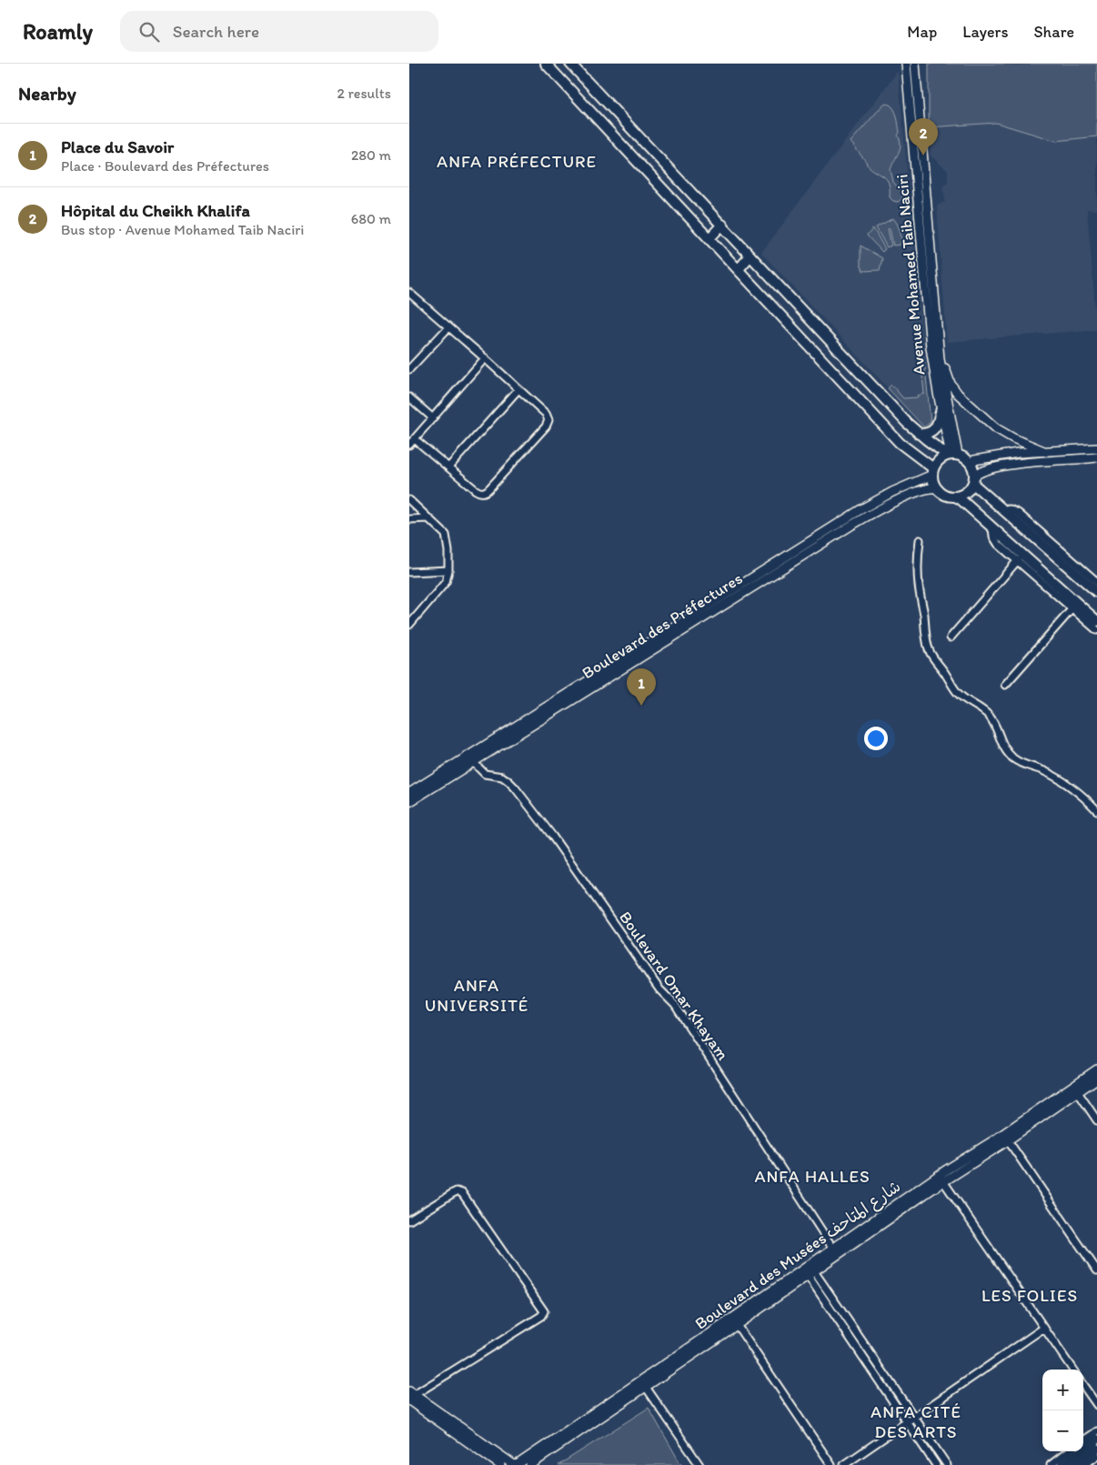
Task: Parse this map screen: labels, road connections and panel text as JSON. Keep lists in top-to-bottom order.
{
  "streets": {
    "street": [
      "Avenue Mohamed Taib Naciri",
      "Boulevard des Préfectures",
      "Boulevard Omar Khayam",
      "Boulevard des Musées شارع المتاحف"
    ]
  },
  "crossings": [
    ["Avenue Mohamed Taib Naciri", "Boulevard des Préfectures"],
    ["Boulevard des Préfectures", "Boulevard Omar Khayam"],
    ["Boulevard Omar Khayam", "Boulevard des Musées شارع المتاحف"]
  ],
  "districts": [
    "ANFA PRÉFECTURE",
    "ANFA UNIVERSITÉ",
    "ANFA HALLES",
    "LES FOLIES",
    "ANFA CITÉ DES ARTS"
  ],
  "page": {
    "header": "Roamly",
    "search": "Search here",
    "nav": ["Map", "Layers", "Share"],
    "heading": ["Nearby", "2 results"],
    "pins": ["2", "1"],
    "list": [
      {
        "mark": "1",
        "name": "Place du Savoir",
        "note": "Place · Boulevard des Préfectures",
        "value": "280 m"
      },
      {
        "mark": "2",
        "name": "Hôpital du Cheikh Khalifa",
        "note": "Bus stop · Avenue Mohamed Taib Naciri",
        "value": "680 m"
      }
    ],
    "map_buttons": ["+", "−"]
  }
}
